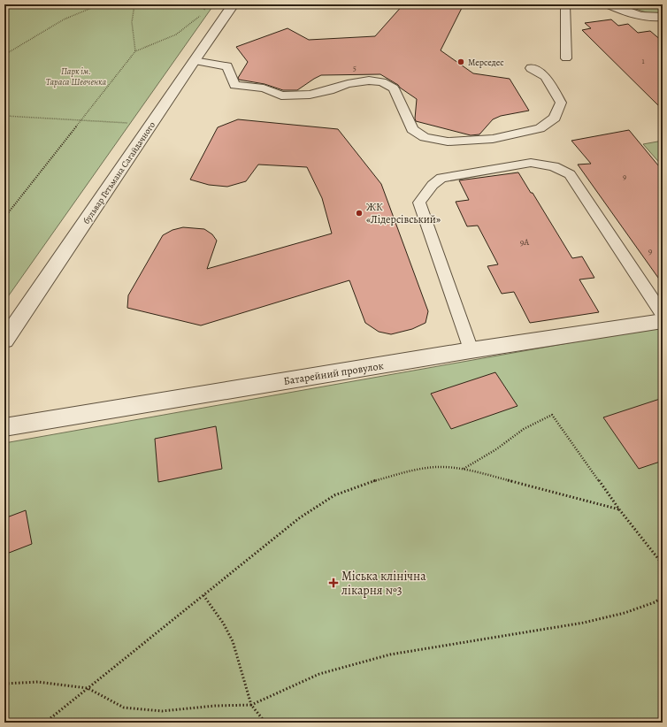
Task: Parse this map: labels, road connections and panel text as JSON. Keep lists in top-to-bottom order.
{
  "streets": {
    "street": ["бульвар Гетьмана Сагайдачного", "Батарейний провулок"]
  },
  "parks": ["Парк ім. Тараса Шевченка"],
  "places": {
    "other": ["Мерседес", "ЖК «Лідерсівський»"],
    "health": ["Міська клінічна лікарня №3"]
  },
  "house_numbers": [
    "1",
    "5",
    "9",
    "9А",
    "9"
  ]
}
